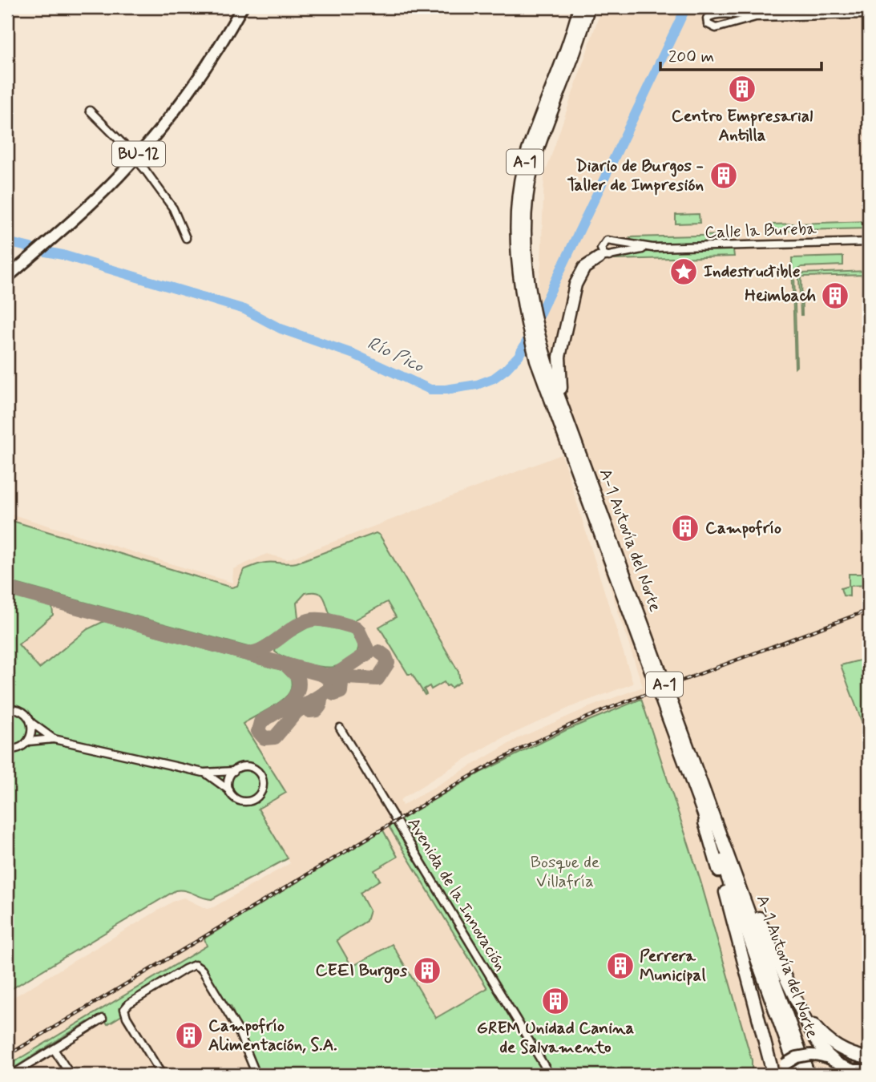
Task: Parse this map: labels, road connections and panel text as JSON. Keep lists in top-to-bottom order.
{
  "streets": {
    "highway": ["BU-12", "A-1", "A-1 Autovía del Norte"],
    "street": ["Calle la Bureba", "Avenida de la Innovación"]
  },
  "crossings": [
    ["A-1", "A-1 Autovía del Norte"]
  ],
  "water": ["Río Pico"],
  "parks": ["Bosque de Villafría"],
  "places": {
    "building": [
      "Centro Empresarial Antilla",
      "Diario de Burgos - Taller de Impresión",
      "Heimbach",
      "Campofrío",
      "Perrera Municipal",
      "CEEI Burgos",
      "GREM Unidad Canina de Salvamento",
      "Campofrío Alimentación, S.A."
    ],
    "place": ["Indestructible"]
  },
  "scale_bar": "200 m"
}
